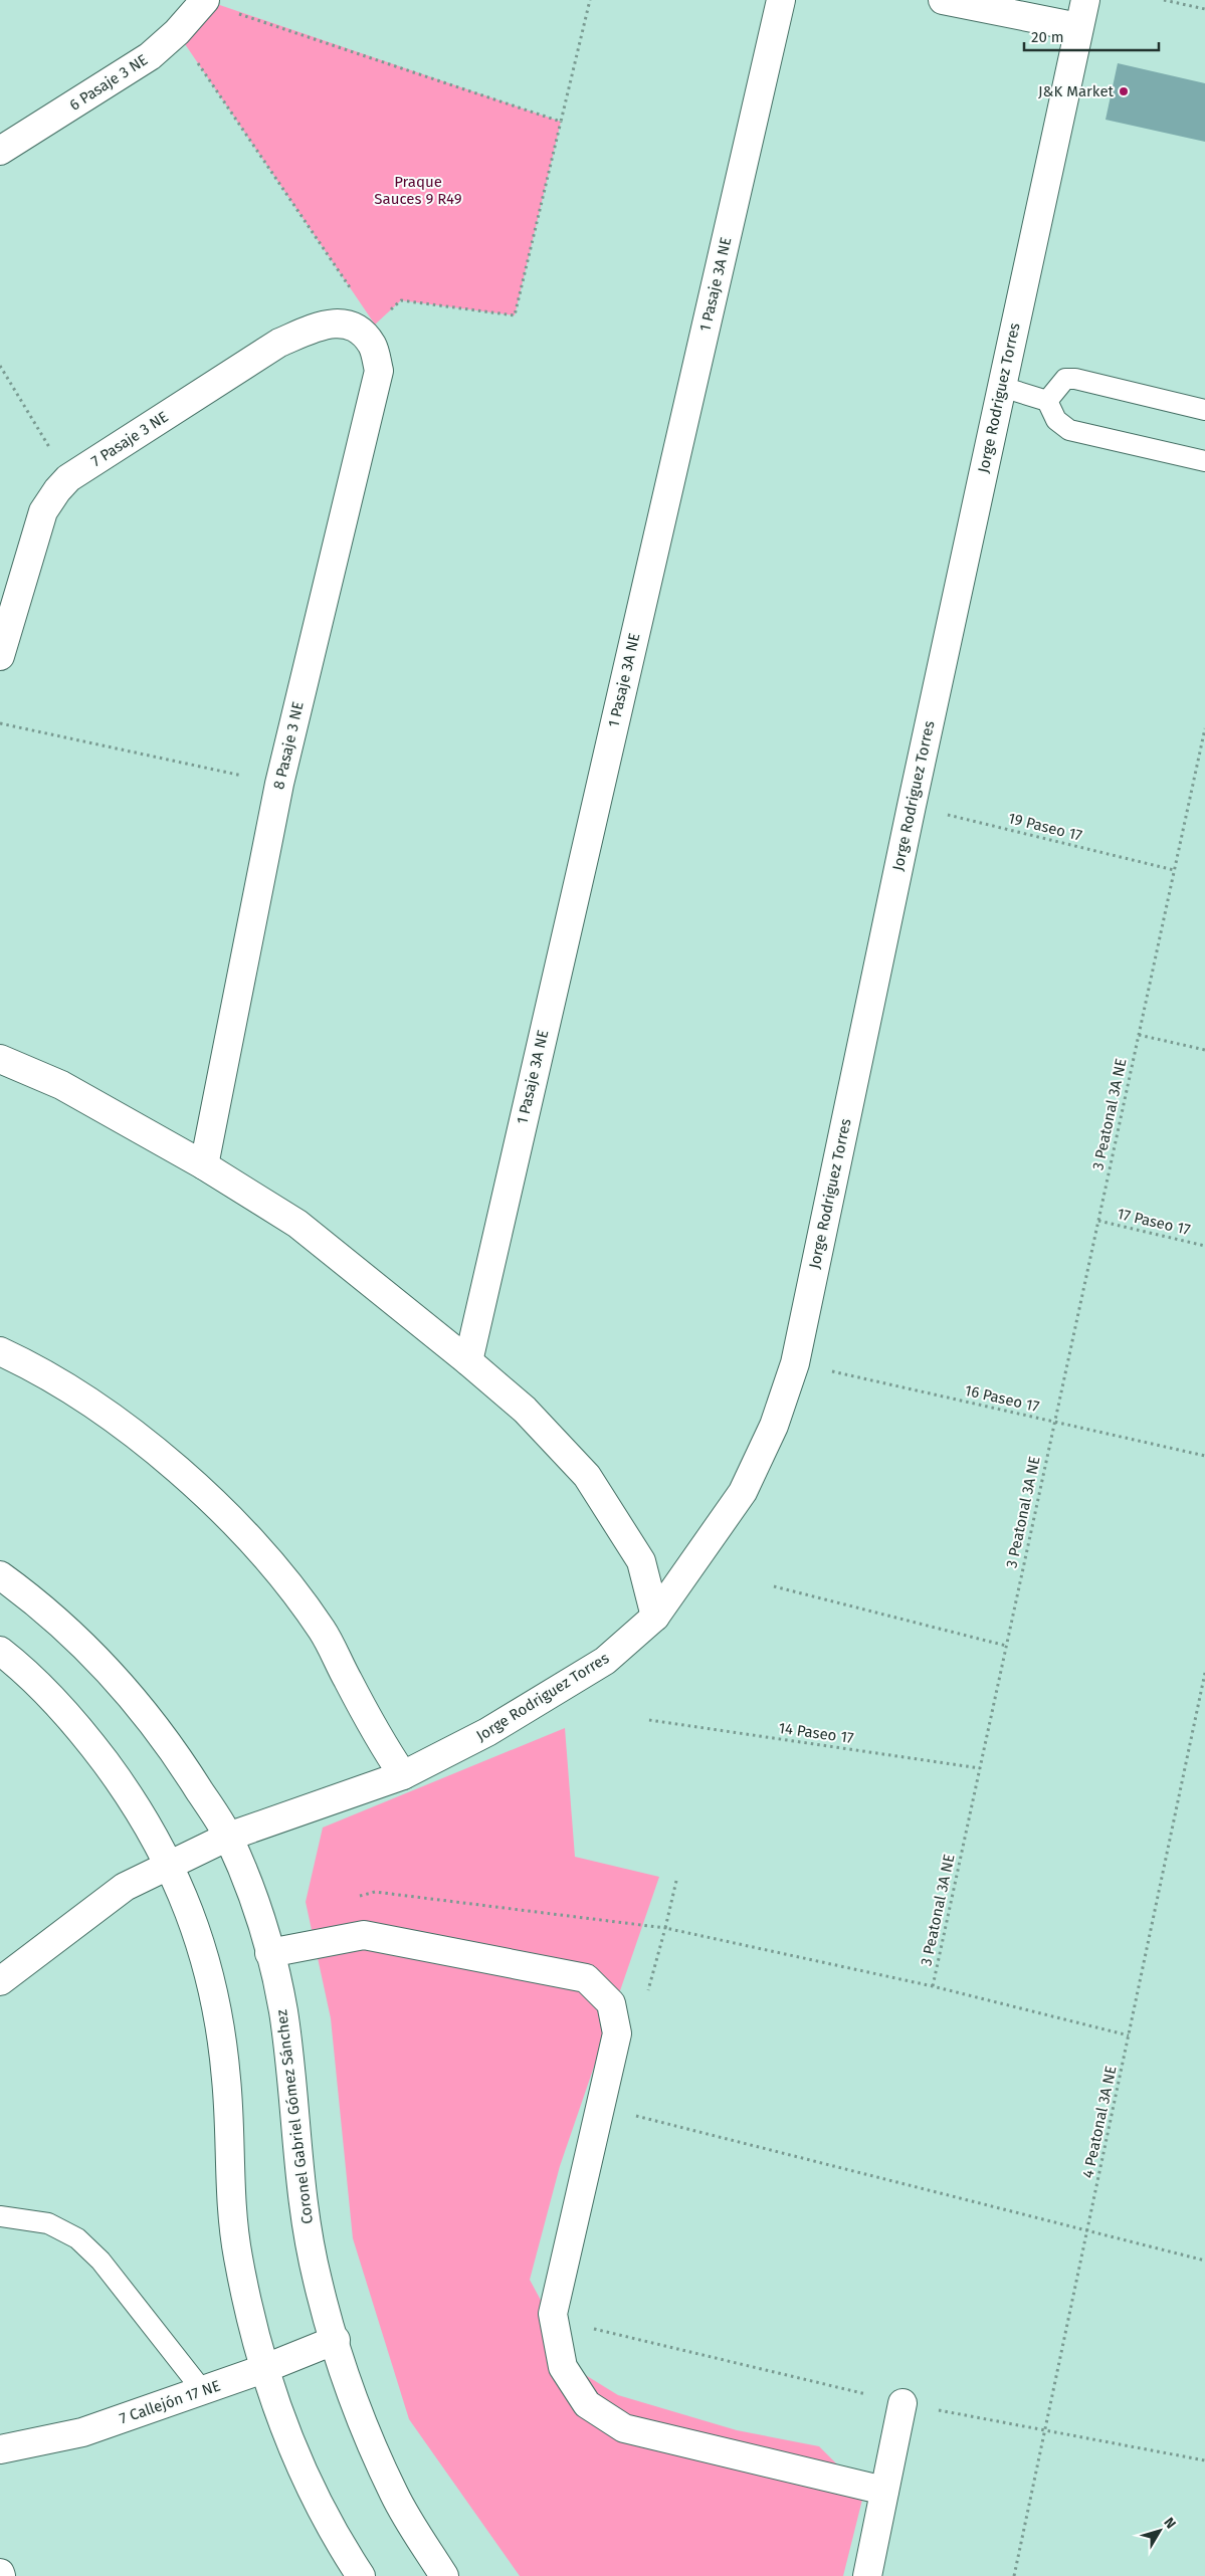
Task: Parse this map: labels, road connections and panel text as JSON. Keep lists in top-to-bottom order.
{
  "streets": {
    "street": [
      "6 Pasaje 3 NE",
      "1 Pasaje 3A NE",
      "Jorge Rodriguez Torres",
      "7 Pasaje 3 NE",
      "8 Pasaje 3 NE",
      "Coronel Gabriel Gómez Sánchez",
      "7 Callejón 17 NE"
    ],
    "path": [
      "19 Paseo 17",
      "3 Peatonal 3A NE",
      "17 Paseo 17",
      "16 Paseo 17",
      "14 Paseo 17",
      "4 Peatonal 3A NE"
    ]
  },
  "crossings": [
    ["Jorge Rodriguez Torres", "19 Paseo 17"],
    ["Jorge Rodriguez Torres", "16 Paseo 17"],
    ["Jorge Rodriguez Torres", "Coronel Gabriel Gómez Sánchez"],
    ["7 Pasaje 3 NE", "8 Pasaje 3 NE"],
    ["19 Paseo 17", "3 Peatonal 3A NE"],
    ["3 Peatonal 3A NE", "17 Paseo 17"],
    ["3 Peatonal 3A NE", "16 Paseo 17"],
    ["3 Peatonal 3A NE", "14 Paseo 17"],
    ["Coronel Gabriel Gómez Sánchez", "7 Callejón 17 NE"]
  ],
  "parks": ["Praque Sauces 9 R49"],
  "places": ["J&K Market"],
  "scale_bar": "20 m",
  "north": "top right"
}
